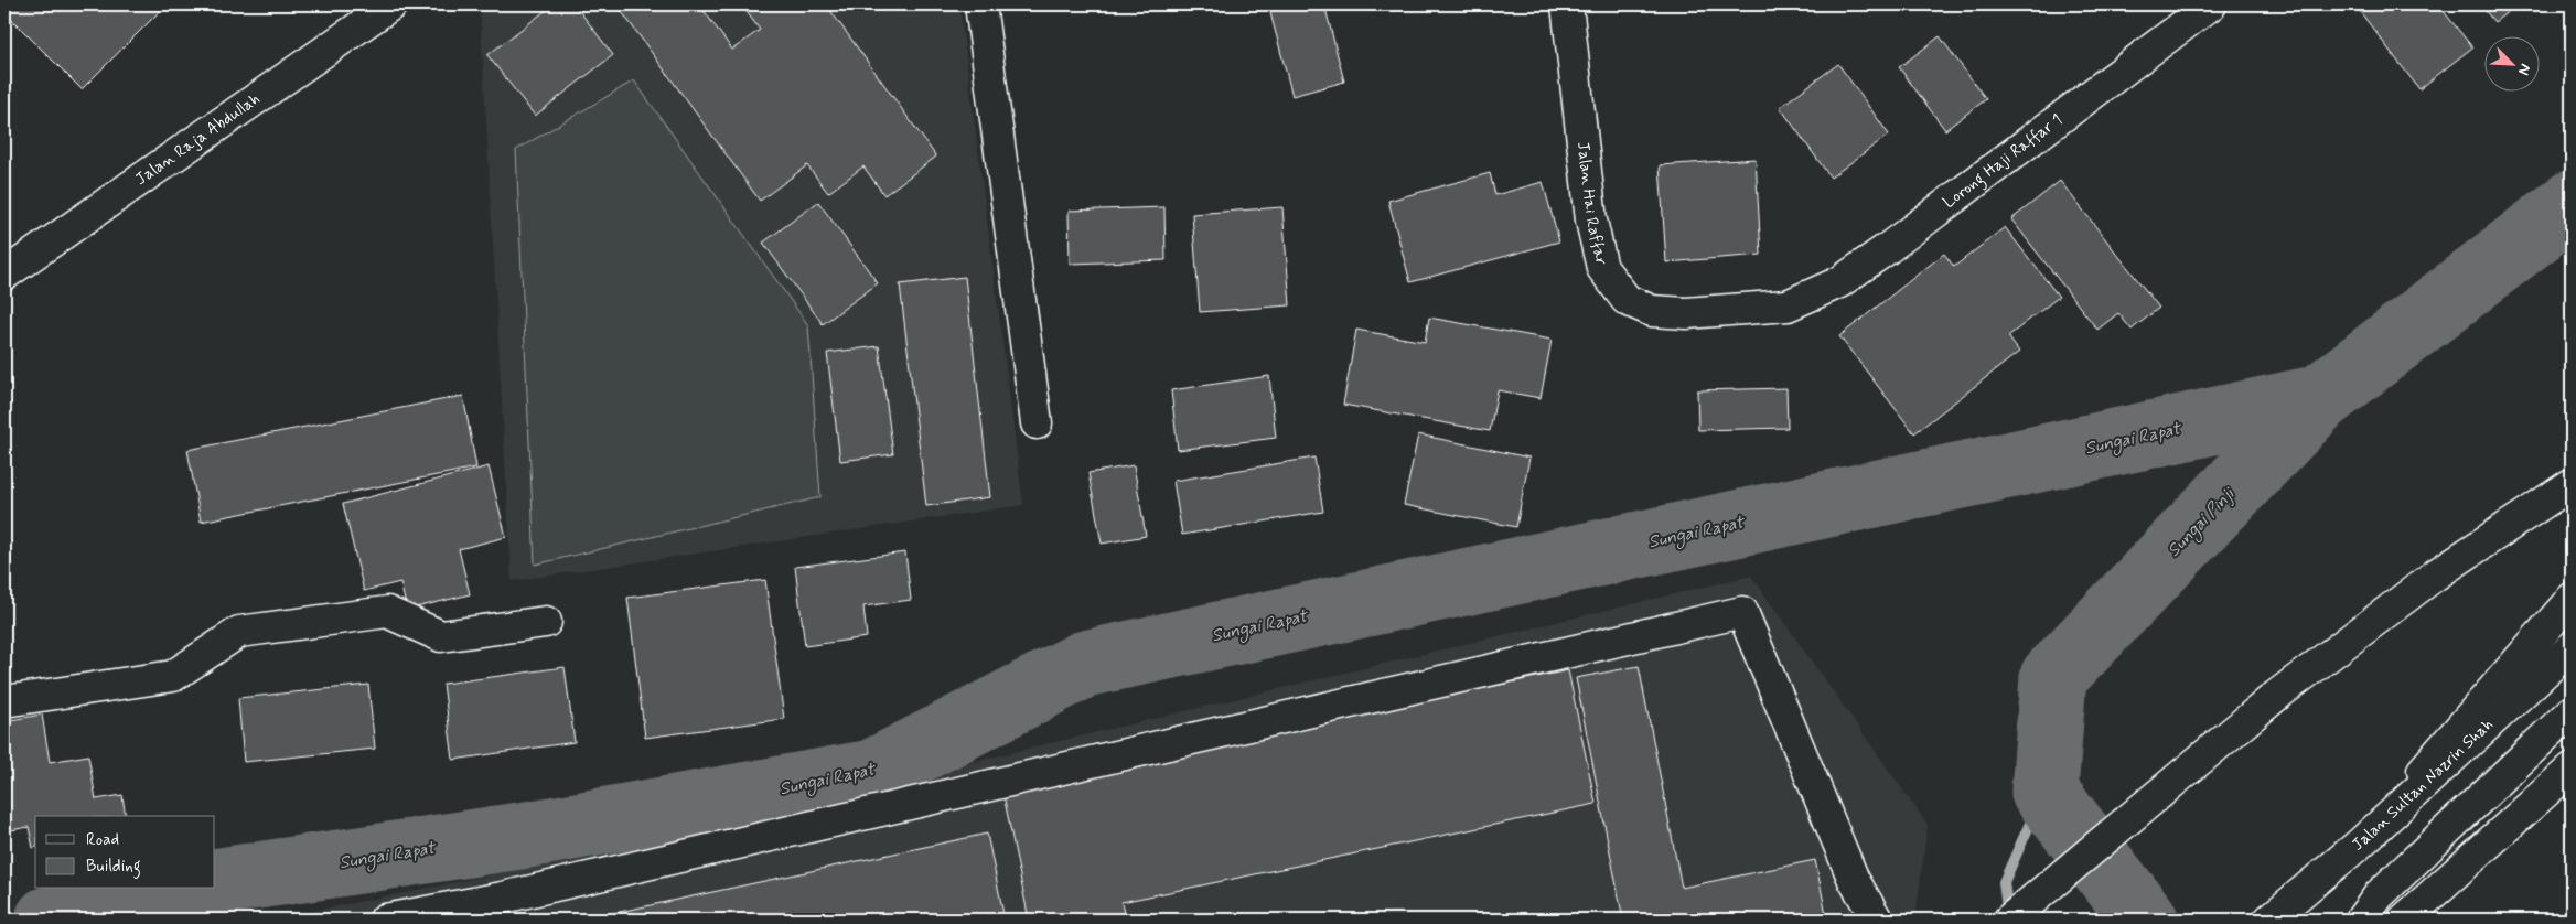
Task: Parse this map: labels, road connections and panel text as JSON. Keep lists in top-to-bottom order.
{
  "streets": {
    "main road": [
      "Jalan Raja Abdullah",
      "Lorong Haji Raffar 1",
      "Jalan Hai Raffar",
      "Jalan Sultan Nazrin Shah"
    ]
  },
  "crossings": [
    ["Lorong Haji Raffar 1", "Jalan Hai Raffar"]
  ],
  "water": ["Sungai Rapat", "Sungai Pinji"],
  "legend": ["Road", "Building"],
  "north": "bottom right"
}
